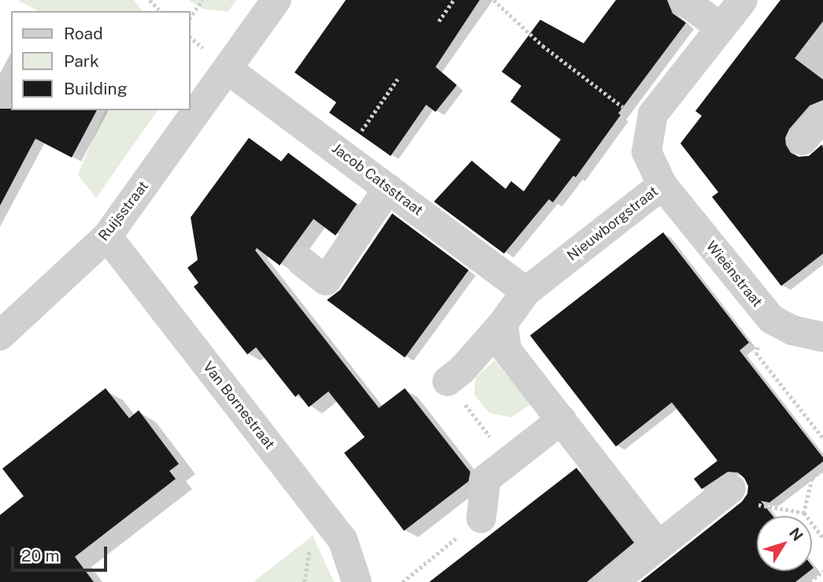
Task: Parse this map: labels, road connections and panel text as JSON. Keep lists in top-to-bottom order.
{
  "streets": {
    "street": [
      "Jacob Catsstraat",
      "Ruijsstraat",
      "Nieuwborgstraat",
      "Wieënstraat",
      "Van Bornestraat"
    ]
  },
  "crossings": [
    ["Jacob Catsstraat", "Ruijsstraat"],
    ["Jacob Catsstraat", "Nieuwborgstraat"],
    ["Ruijsstraat", "Van Bornestraat"],
    ["Nieuwborgstraat", "Wieënstraat"]
  ],
  "legend": ["Road", "Park", "Building"],
  "scale_bar": "20 m",
  "north": "top right"
}
